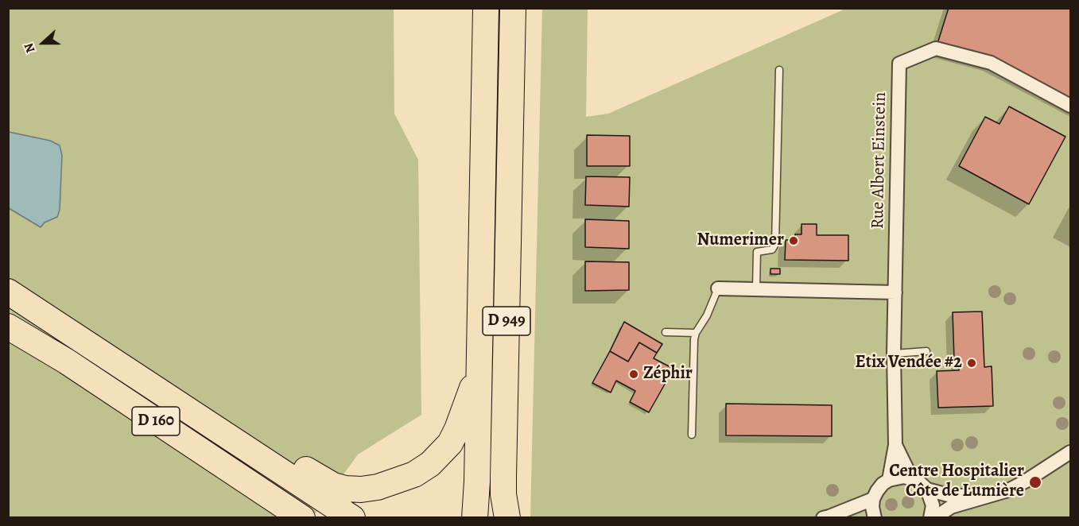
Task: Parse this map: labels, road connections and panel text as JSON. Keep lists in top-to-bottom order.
{
  "streets": {
    "highway": ["D 949", "D 160"],
    "street": ["Rue Albert Einstein"]
  },
  "places": [
    "Numerimer",
    "Etix Vendée #2",
    "Zéphir",
    "Centre Hospitalier Côte de Lumière"
  ],
  "north": "left"
}
